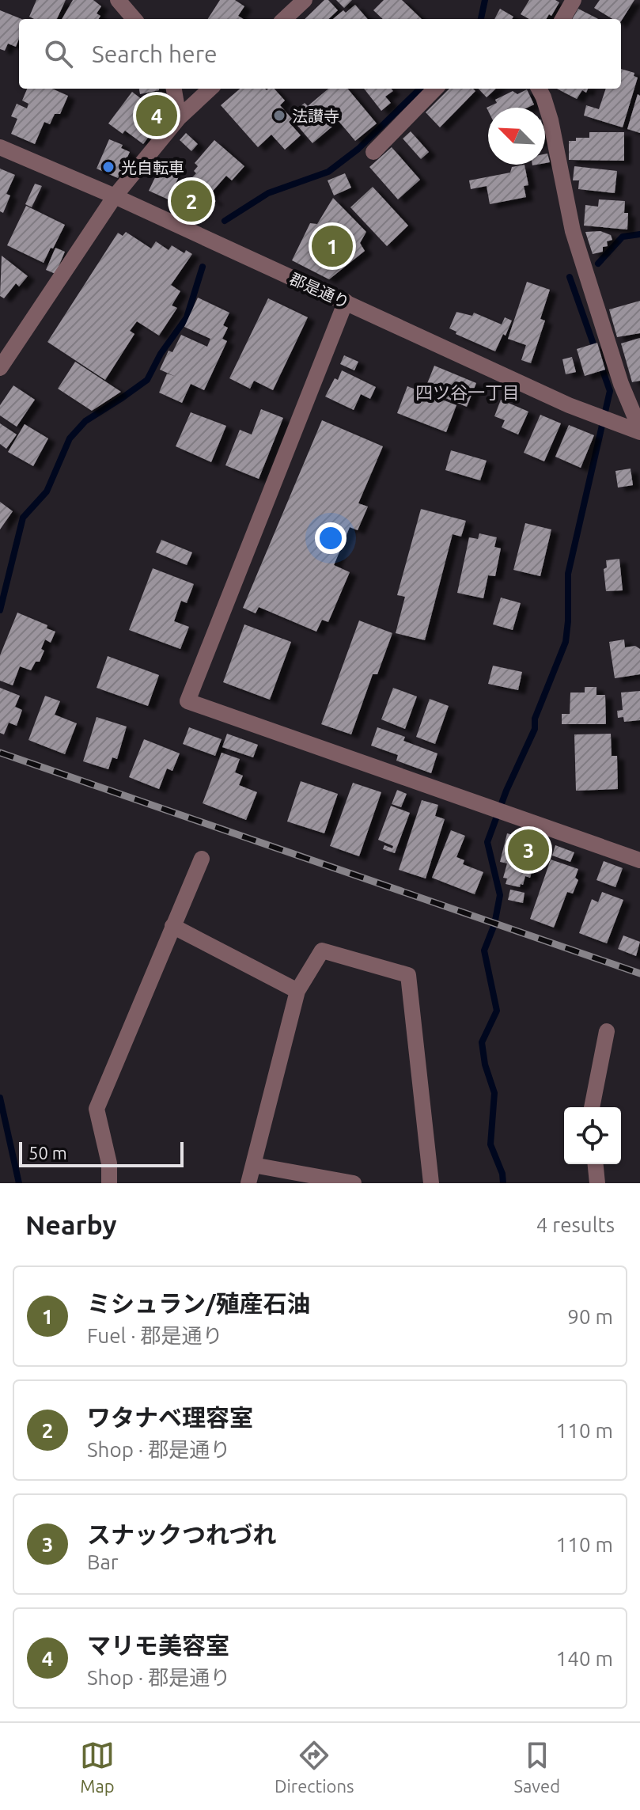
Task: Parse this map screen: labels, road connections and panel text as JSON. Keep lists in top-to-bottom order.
{
  "streets": {
    "street": ["郡是通り"]
  },
  "districts": ["四ツ谷一丁目"],
  "places": ["法讃寺", "光自転車"],
  "scale_bar": "50 m",
  "north": "top left",
  "page": {
    "search": "Search here",
    "pins": [
      "4",
      "2",
      "1",
      "3"
    ],
    "scale": "50 m",
    "heading": ["Nearby", "4 results"],
    "list": [
      {
        "mark": "1",
        "name": "ミシュラン/殖産石油",
        "note": "Fuel · 郡是通り",
        "value": "90 m"
      },
      {
        "mark": "2",
        "name": "ワタナベ理容室",
        "note": "Shop · 郡是通り",
        "value": "110 m"
      },
      {
        "mark": "3",
        "name": "スナックつれづれ",
        "note": "Bar",
        "value": "110 m"
      },
      {
        "mark": "4",
        "name": "マリモ美容室",
        "note": "Shop · 郡是通り",
        "value": "140 m"
      }
    ],
    "nav": ["Map", "Directions", "Saved"]
  }
}
